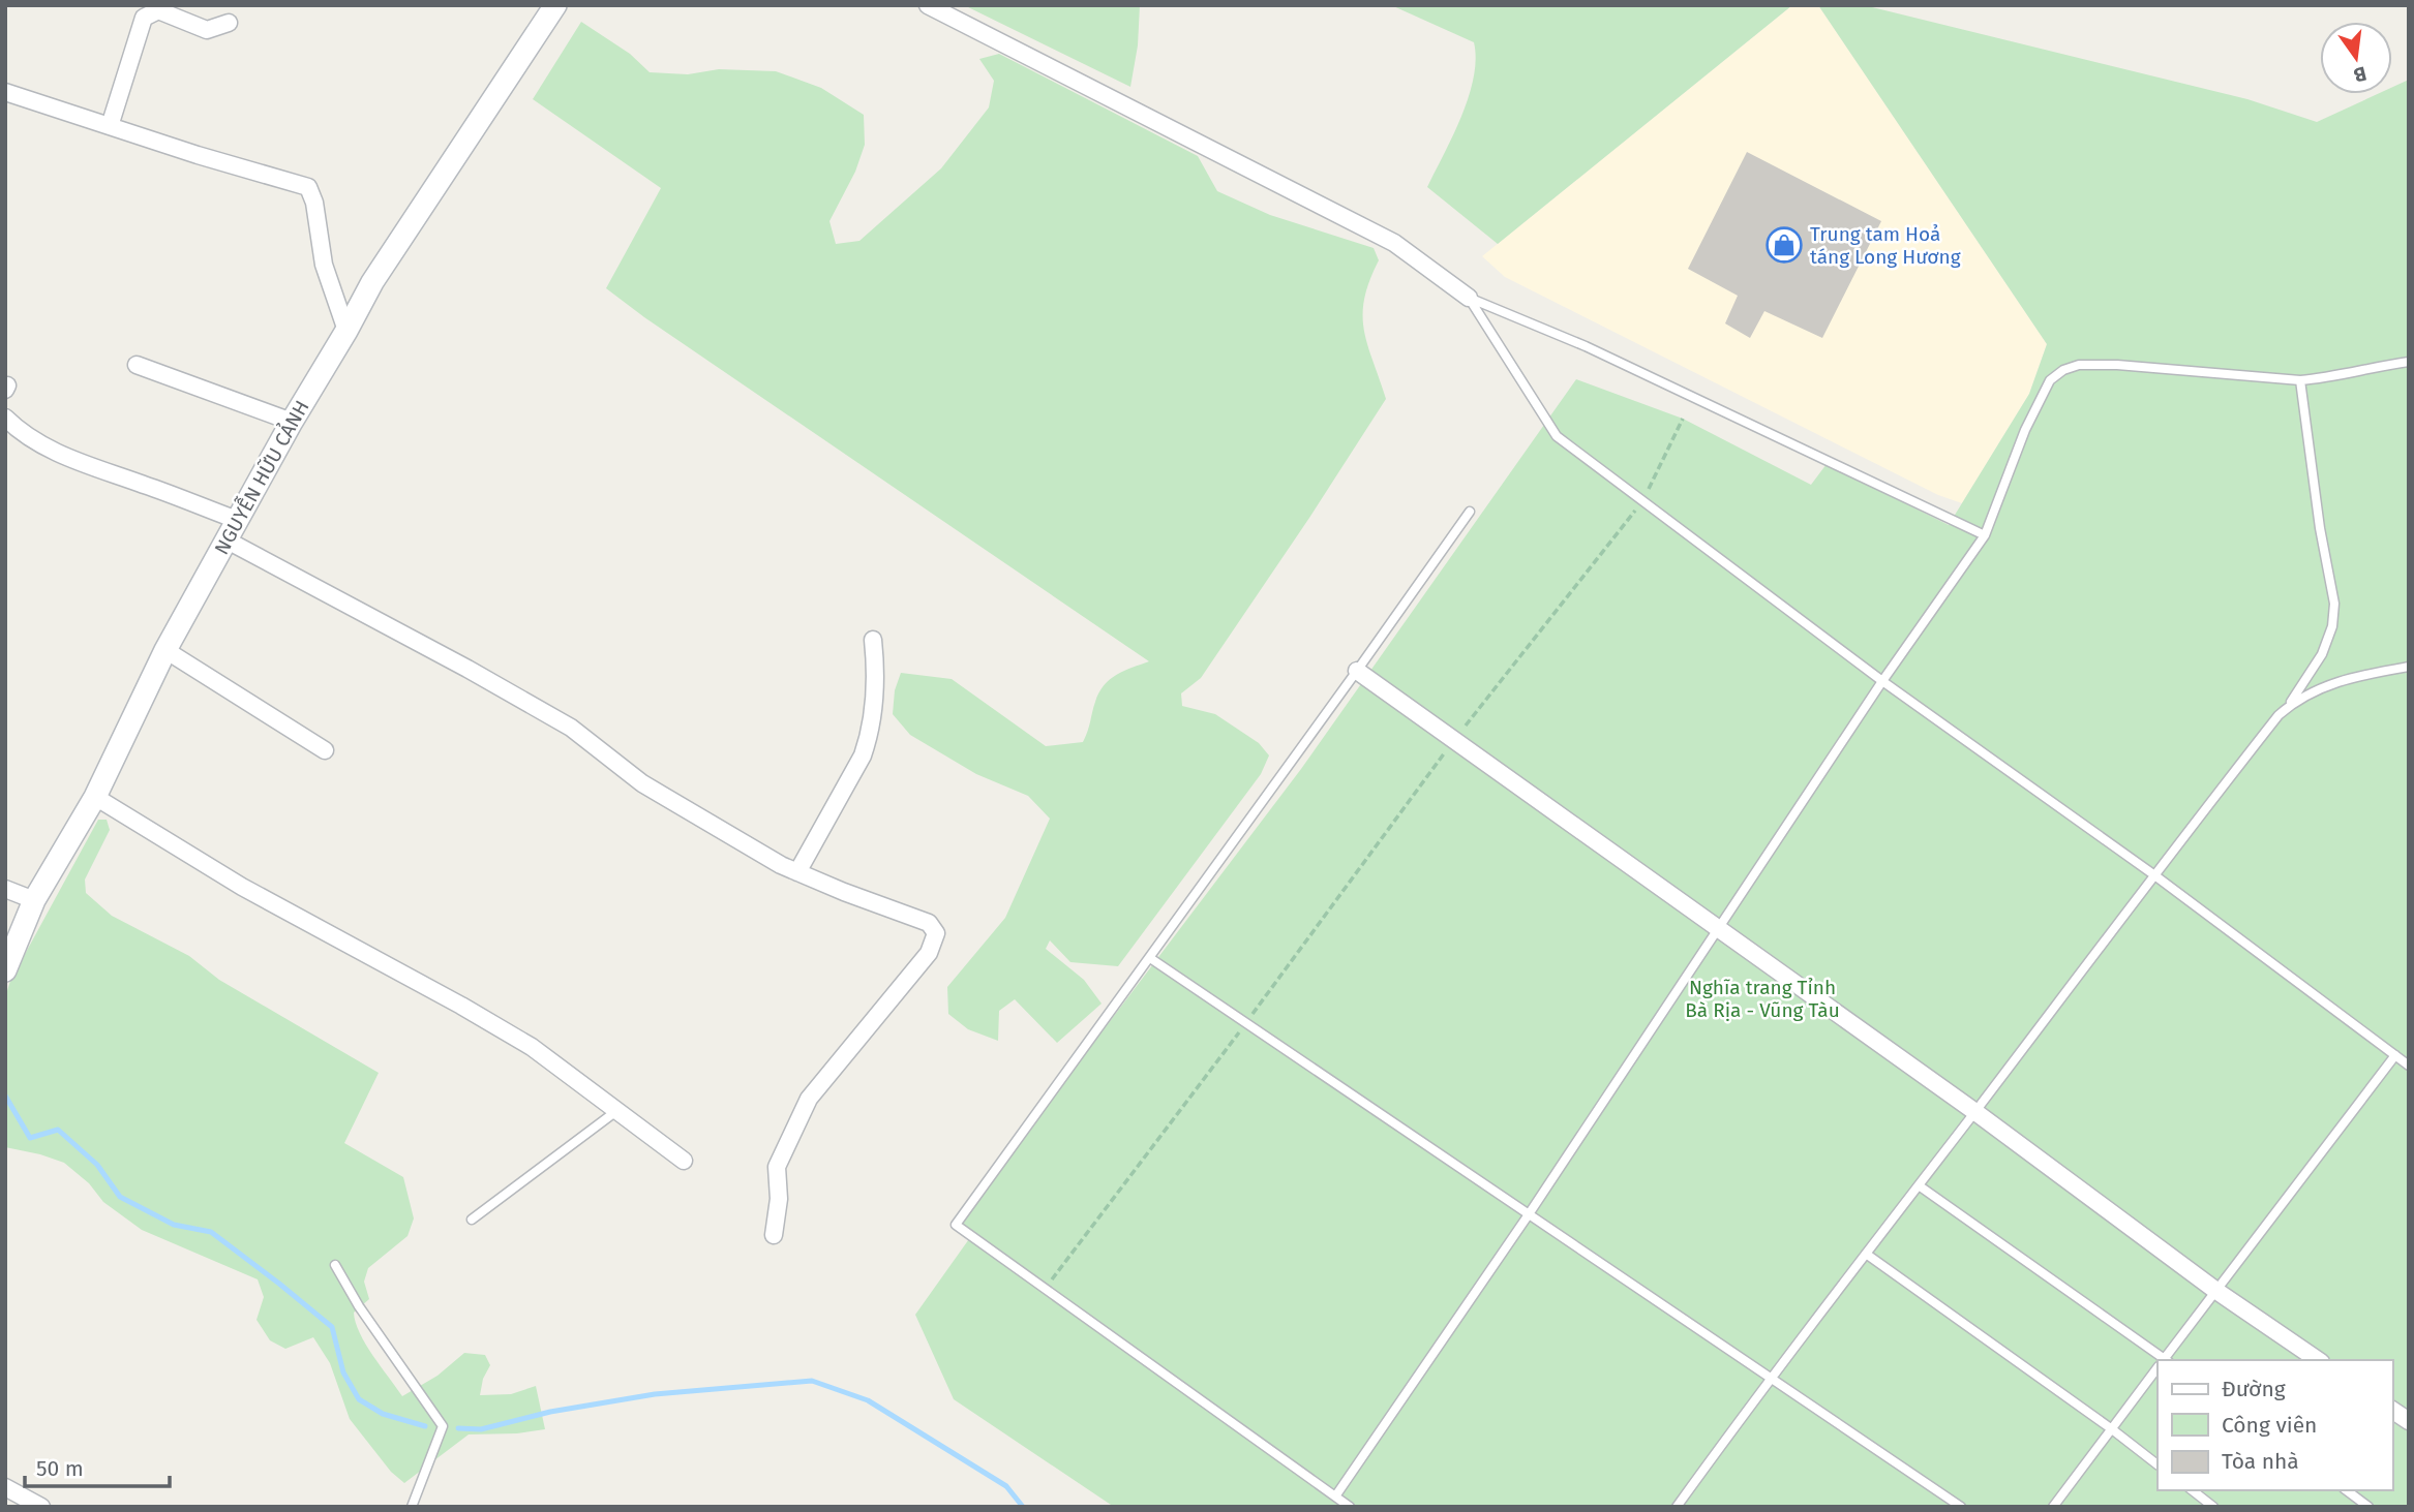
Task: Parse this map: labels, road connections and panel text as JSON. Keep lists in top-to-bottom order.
{
  "streets": {
    "main road": ["NGUYỄN HỮU CẢNH"]
  },
  "parks": ["Nghĩa trang Tỉnh Bà Rịa - Vũng Tàu"],
  "places": {
    "shop": ["Trung tam Hoả táng Long Hương"]
  },
  "legend": ["Đường", "Công viên", "Tòa nhà"],
  "scale_bar": "50 m",
  "north": "bottom"
}
